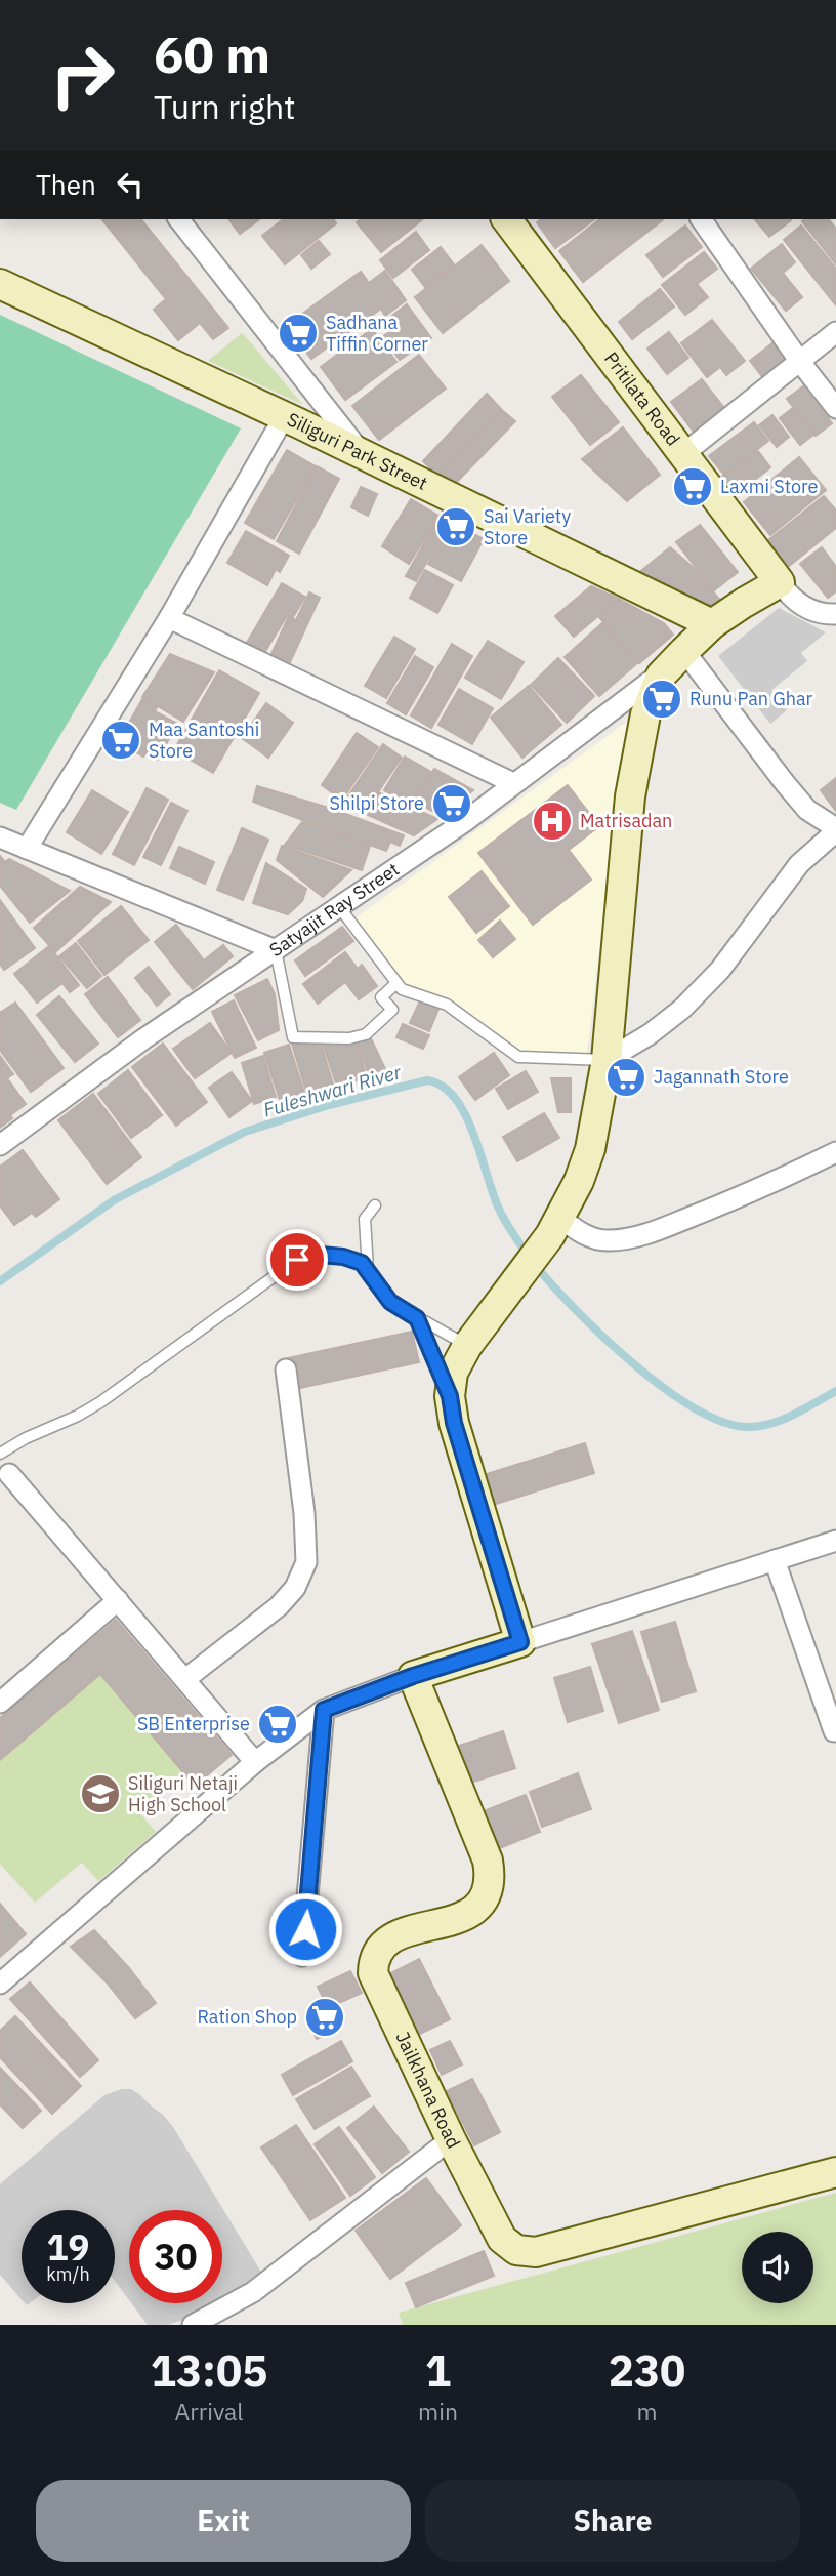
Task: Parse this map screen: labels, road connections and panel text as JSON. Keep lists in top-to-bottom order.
{
  "streets": {
    "street": [
      "Pritilata Road",
      "Siliguri Park Street",
      "Satyajit Ray Street",
      "Jailkhana Road"
    ]
  },
  "water": ["Fuleshwari River"],
  "places": {
    "supermarket": [
      "Sadhana Tiffin Corner",
      "Laxmi Store",
      "Sai Variety Store",
      "Runu Pan Ghar",
      "Maa Santoshi Store",
      "Shilpi Store",
      "Jagannath Store",
      "SB Enterprise",
      "Ration Shop"
    ],
    "hospital": ["Matrisadan"],
    "school or university": ["Siliguri Netaji High School"]
  },
  "page": {
    "turn": ["60 m", "Turn right"],
    "then": "Then",
    "speed": "19 km/h",
    "limit": "30",
    "eta": [
      "13:05",
      "Arrival",
      "1",
      "min",
      "230",
      "m"
    ],
    "buttons": ["Exit", "Share"]
  }
}
